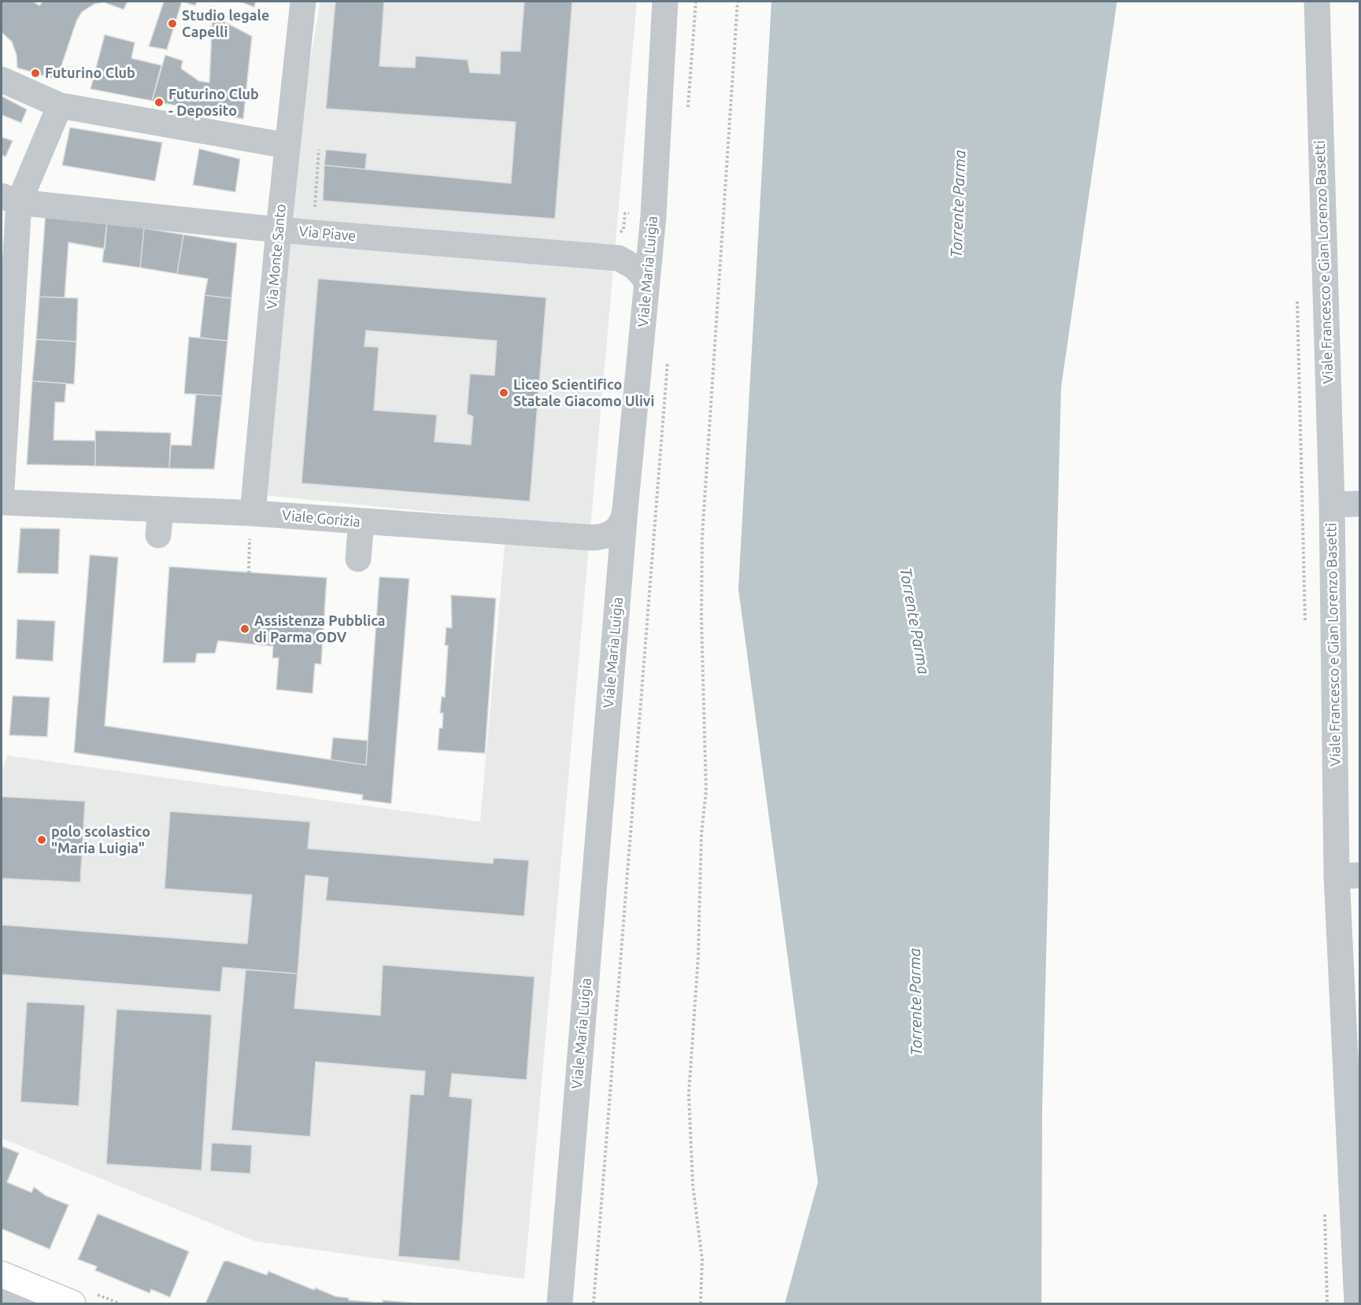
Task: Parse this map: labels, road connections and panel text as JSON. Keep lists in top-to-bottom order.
{
  "streets": {
    "street": [
      "Via Piave",
      "Via Monte Santo",
      "Viale Francesco e Gian Lorenzo Basetti",
      "Viale Maria Luigia",
      "Viale Gorizia"
    ]
  },
  "crossings": [
    ["Via Piave", "Via Monte Santo"],
    ["Via Piave", "Viale Maria Luigia"],
    ["Via Monte Santo", "Viale Gorizia"],
    ["Viale Maria Luigia", "Viale Gorizia"]
  ],
  "water": ["Torrente Parma"],
  "places": [
    "Studio legale Capelli",
    "Futurino Club",
    "Futurino Club - Deposito",
    "Liceo Scientifico Statale Giacomo Ulivi",
    "Assistenza Pubblica di Parma ODV",
    "polo scolastico \"Maria Luigia\""
  ]
}
